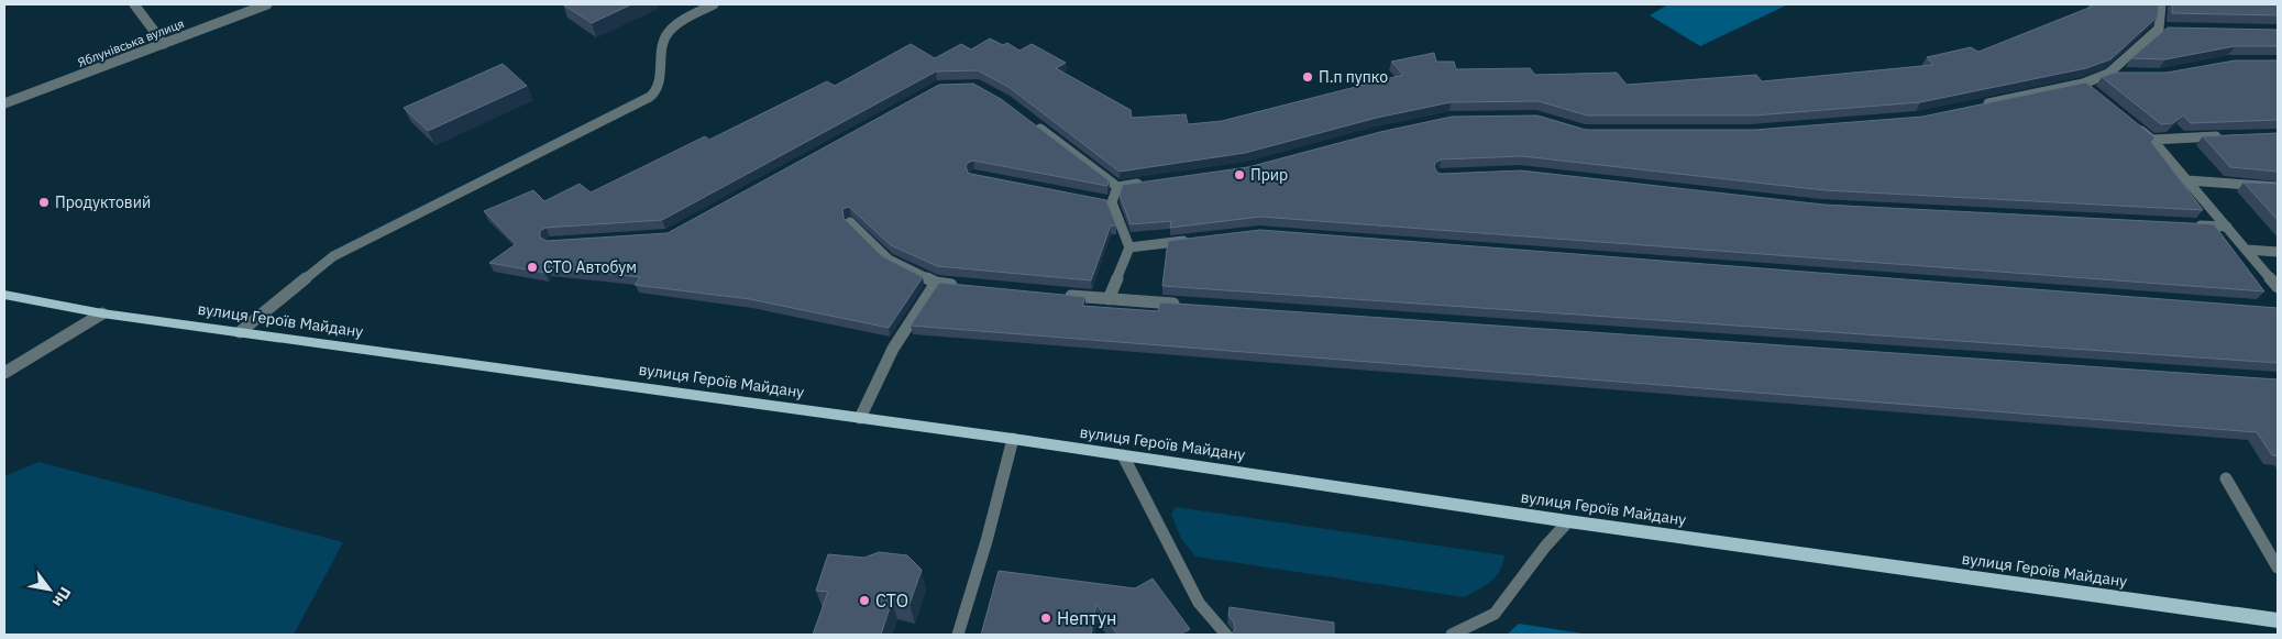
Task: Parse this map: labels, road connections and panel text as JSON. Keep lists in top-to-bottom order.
{
  "streets": {
    "main road": ["вулиця Героїв Майдану"],
    "street": ["Яблунівська вулиця"]
  },
  "places": [
    "П.п пупко",
    "Прир",
    "Продуктовий",
    "СТО Автобум",
    "СТО",
    "Нептун"
  ],
  "north": "bottom right"
}
